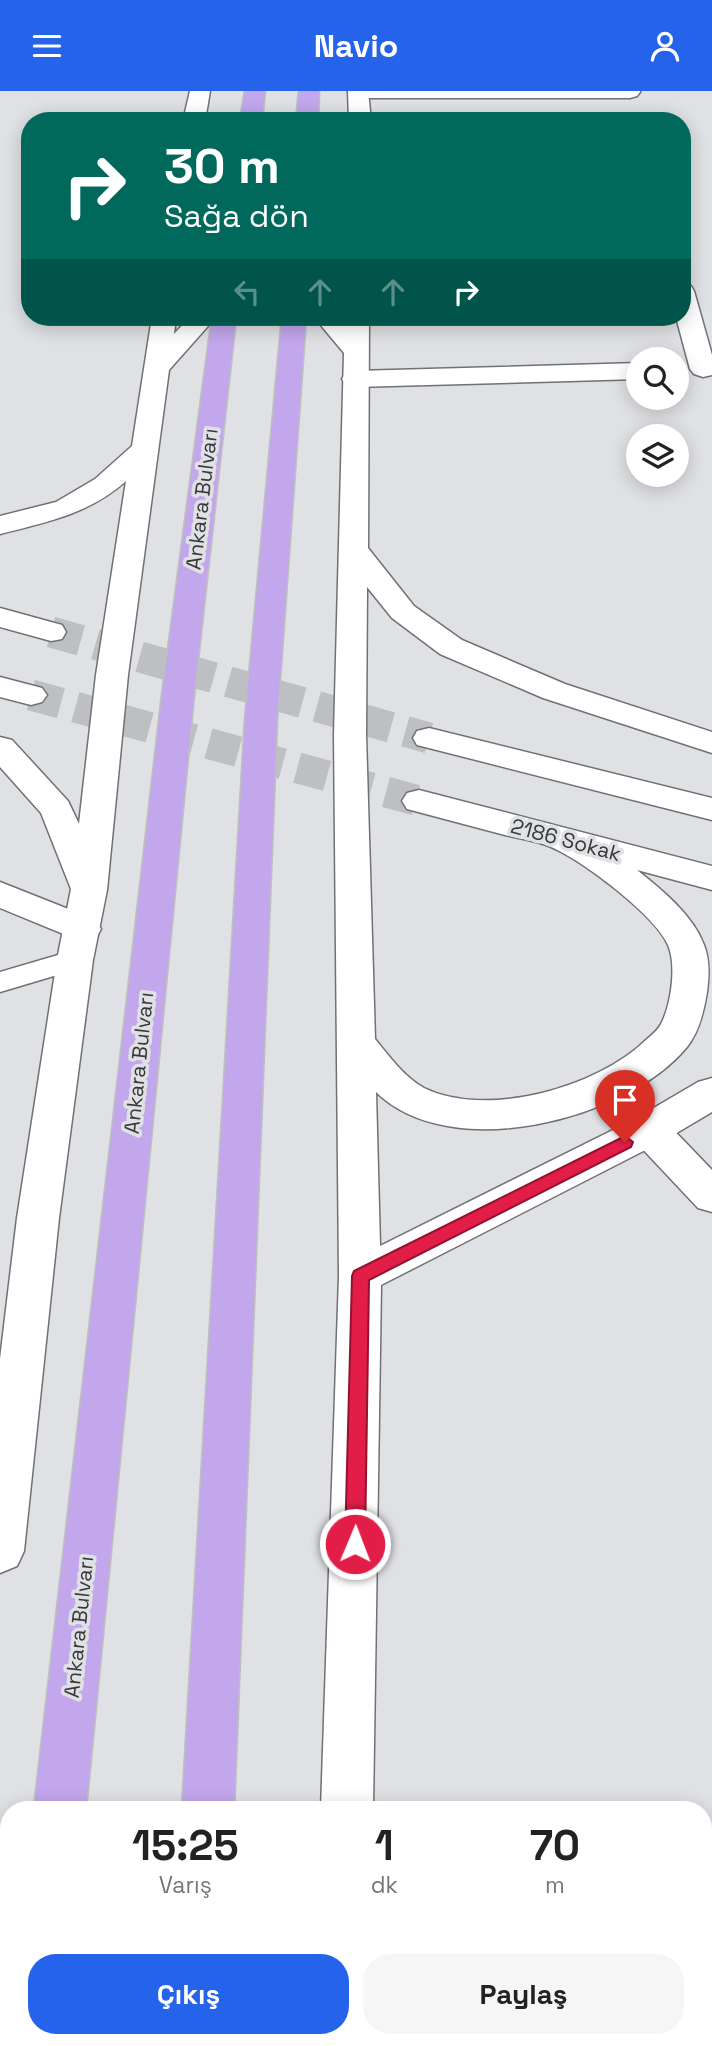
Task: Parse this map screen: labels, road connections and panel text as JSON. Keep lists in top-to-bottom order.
{
  "streets": {
    "main road": ["Ankara Bulvarı", "2186 Sokak"]
  },
  "page": {
    "header": "Navio",
    "turn": ["30 m", "Sağa dön"],
    "eta": [
      "15:25",
      "Varış",
      "1",
      "dk",
      "70",
      "m"
    ],
    "buttons": ["Çıkış", "Paylaş"]
  }
}
